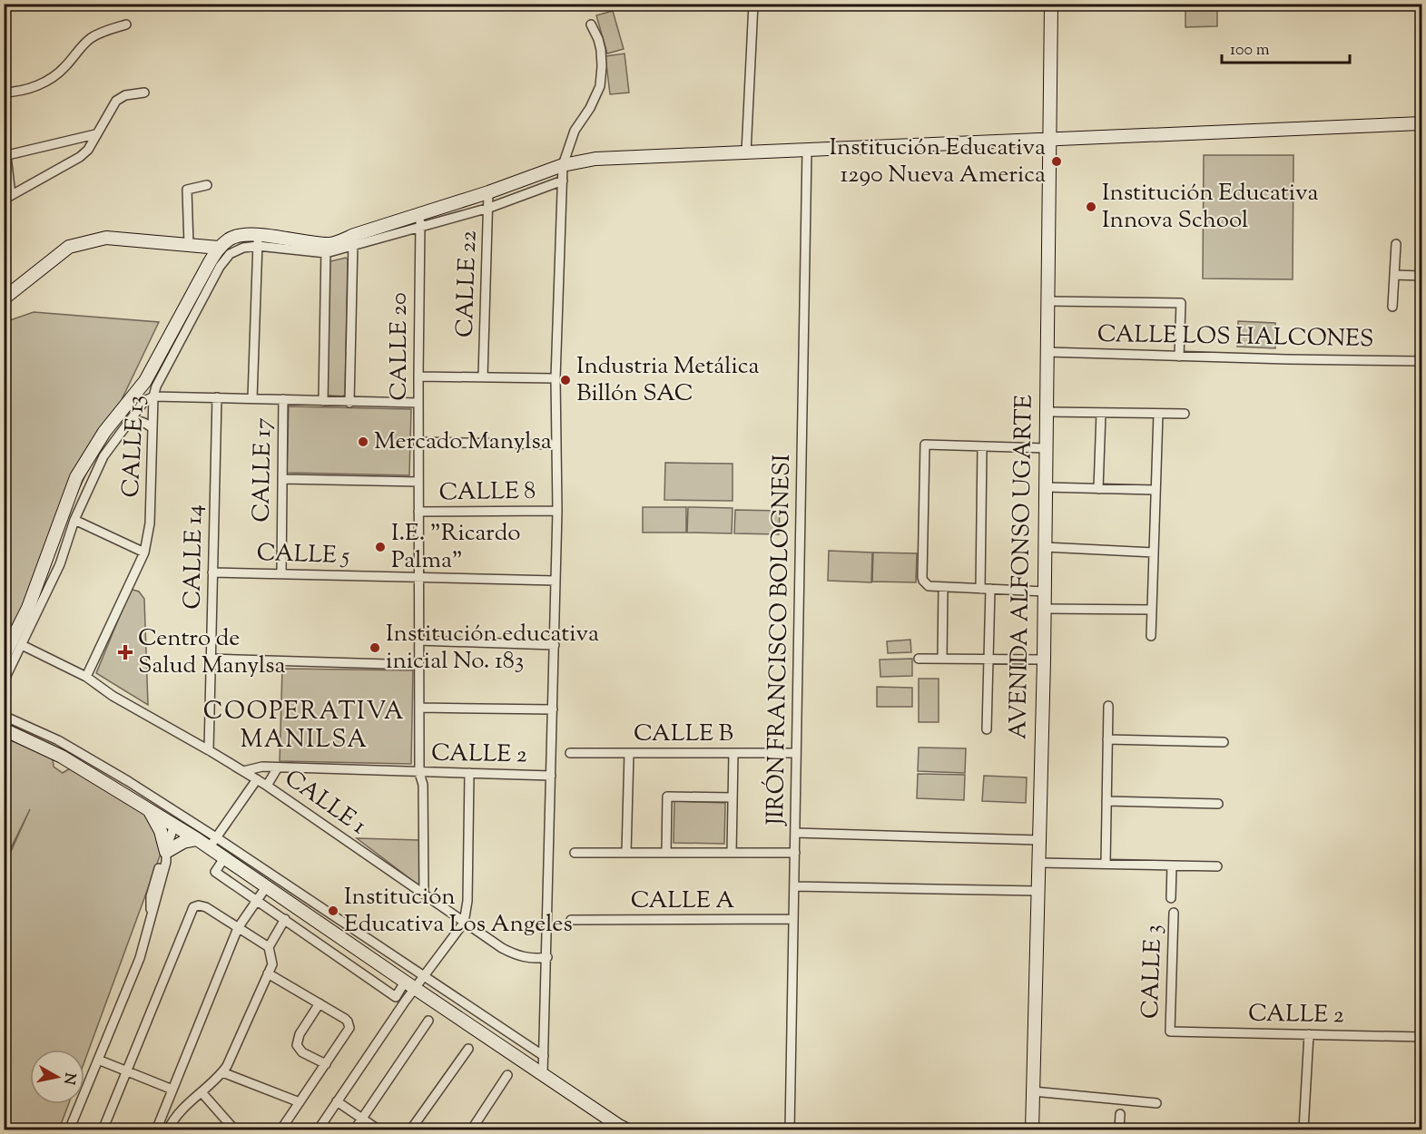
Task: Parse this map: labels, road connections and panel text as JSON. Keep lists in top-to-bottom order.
{
  "streets": {
    "street": [
      "CALLE 22",
      "CALLE LOS HALCONES",
      "CALLE 20",
      "CALLE 13",
      "CALLE 17",
      "CALLE 8",
      "CALLE 5",
      "CALLE 14",
      "AVENIDA ALFONSO UGARTE",
      "JIRÓN FRANCISCO BOLOGNESI",
      "CALLE B",
      "CALLE 2",
      "CALLE 1",
      "CALLE A",
      "CALLE 3"
    ]
  },
  "crossings": [
    ["CALLE LOS HALCONES", "AVENIDA ALFONSO UGARTE"],
    ["CALLE 20", "CALLE 8"],
    ["CALLE 20", "CALLE 5"],
    ["CALLE 20", "CALLE 2"],
    ["CALLE 20", "CALLE 1"],
    ["CALLE 13", "CALLE 1"],
    ["CALLE 17", "CALLE 5"],
    ["CALLE 5", "CALLE 14"],
    ["CALLE 14", "CALLE 1"],
    ["JIRÓN FRANCISCO BOLOGNESI", "CALLE B"],
    ["JIRÓN FRANCISCO BOLOGNESI", "CALLE A"],
    ["CALLE 2", "CALLE 1"],
    ["CALLE 2", "CALLE 3"]
  ],
  "districts": ["COOPERATIVA MANILSA"],
  "places": {
    "other": [
      "Institución Educativa 1290 Nueva America",
      "Institución Educativa Innova School",
      "Industria Metálica Billón SAC",
      "Mercado Manylsa",
      "I.E. \"Ricardo Palma\"",
      "Institución educativa inicial No. 183",
      "Institución Educativa Los Angeles"
    ],
    "health": ["Centro de Salud Manylsa"]
  },
  "scale_bar": "100 m",
  "north": "right"
}
